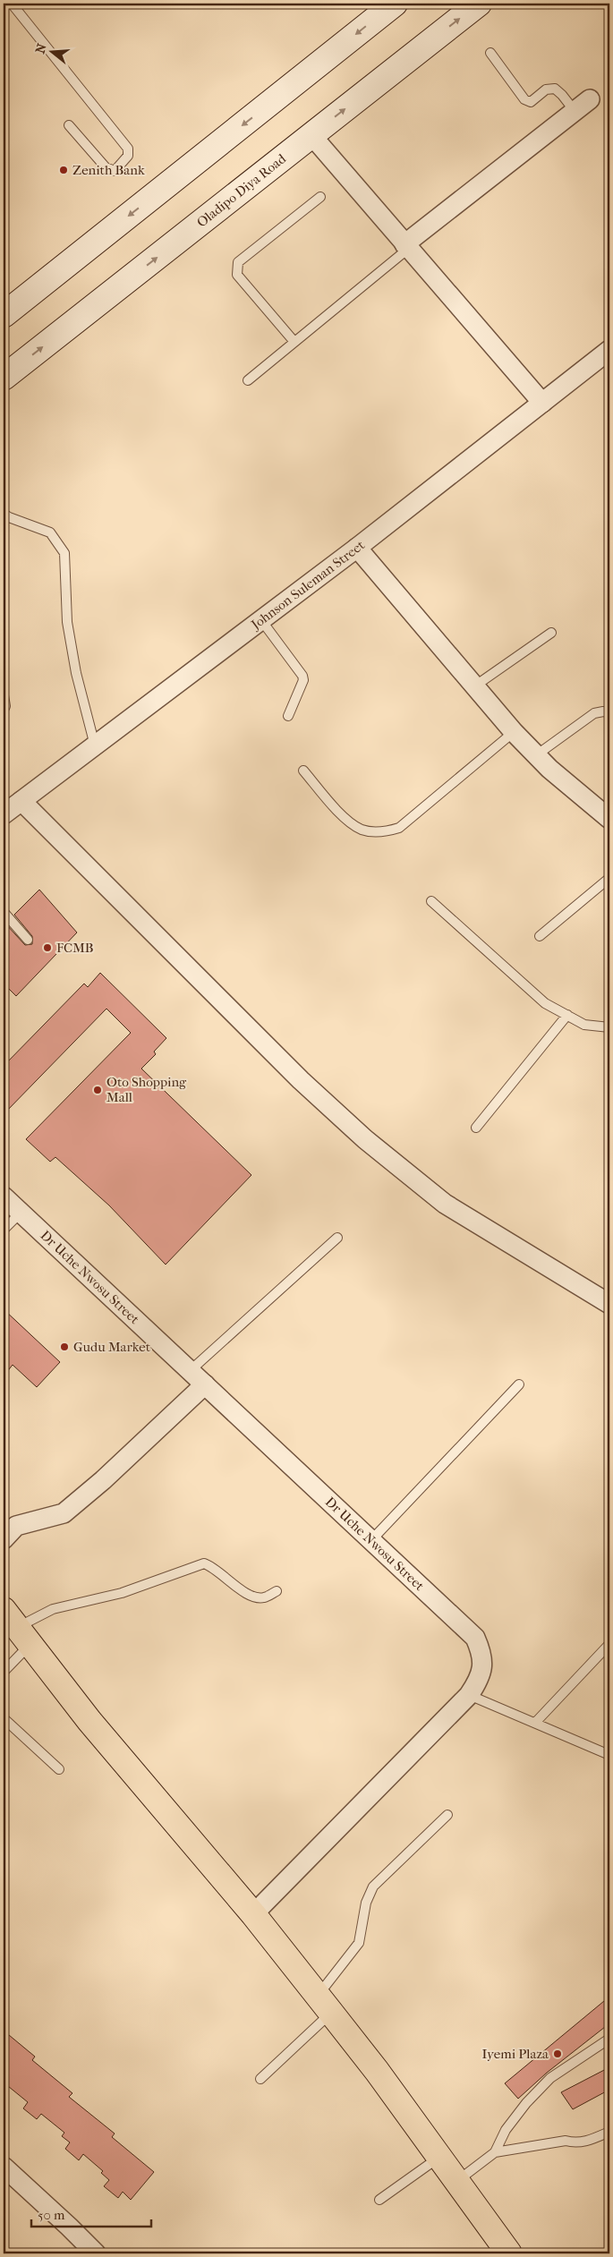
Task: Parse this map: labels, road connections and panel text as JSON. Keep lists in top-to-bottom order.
{
  "streets": {
    "main road": ["Oladipo Diya Road"],
    "street": ["Johnson Suleman Street", "Dr Uche Nwosu Street"]
  },
  "places": [
    "Zenith Bank",
    "FCMB",
    "Oto Shopping Mall",
    "Gudu Market",
    "Iyemi Plaza"
  ],
  "scale_bar": "50 m",
  "north": "left"
}
